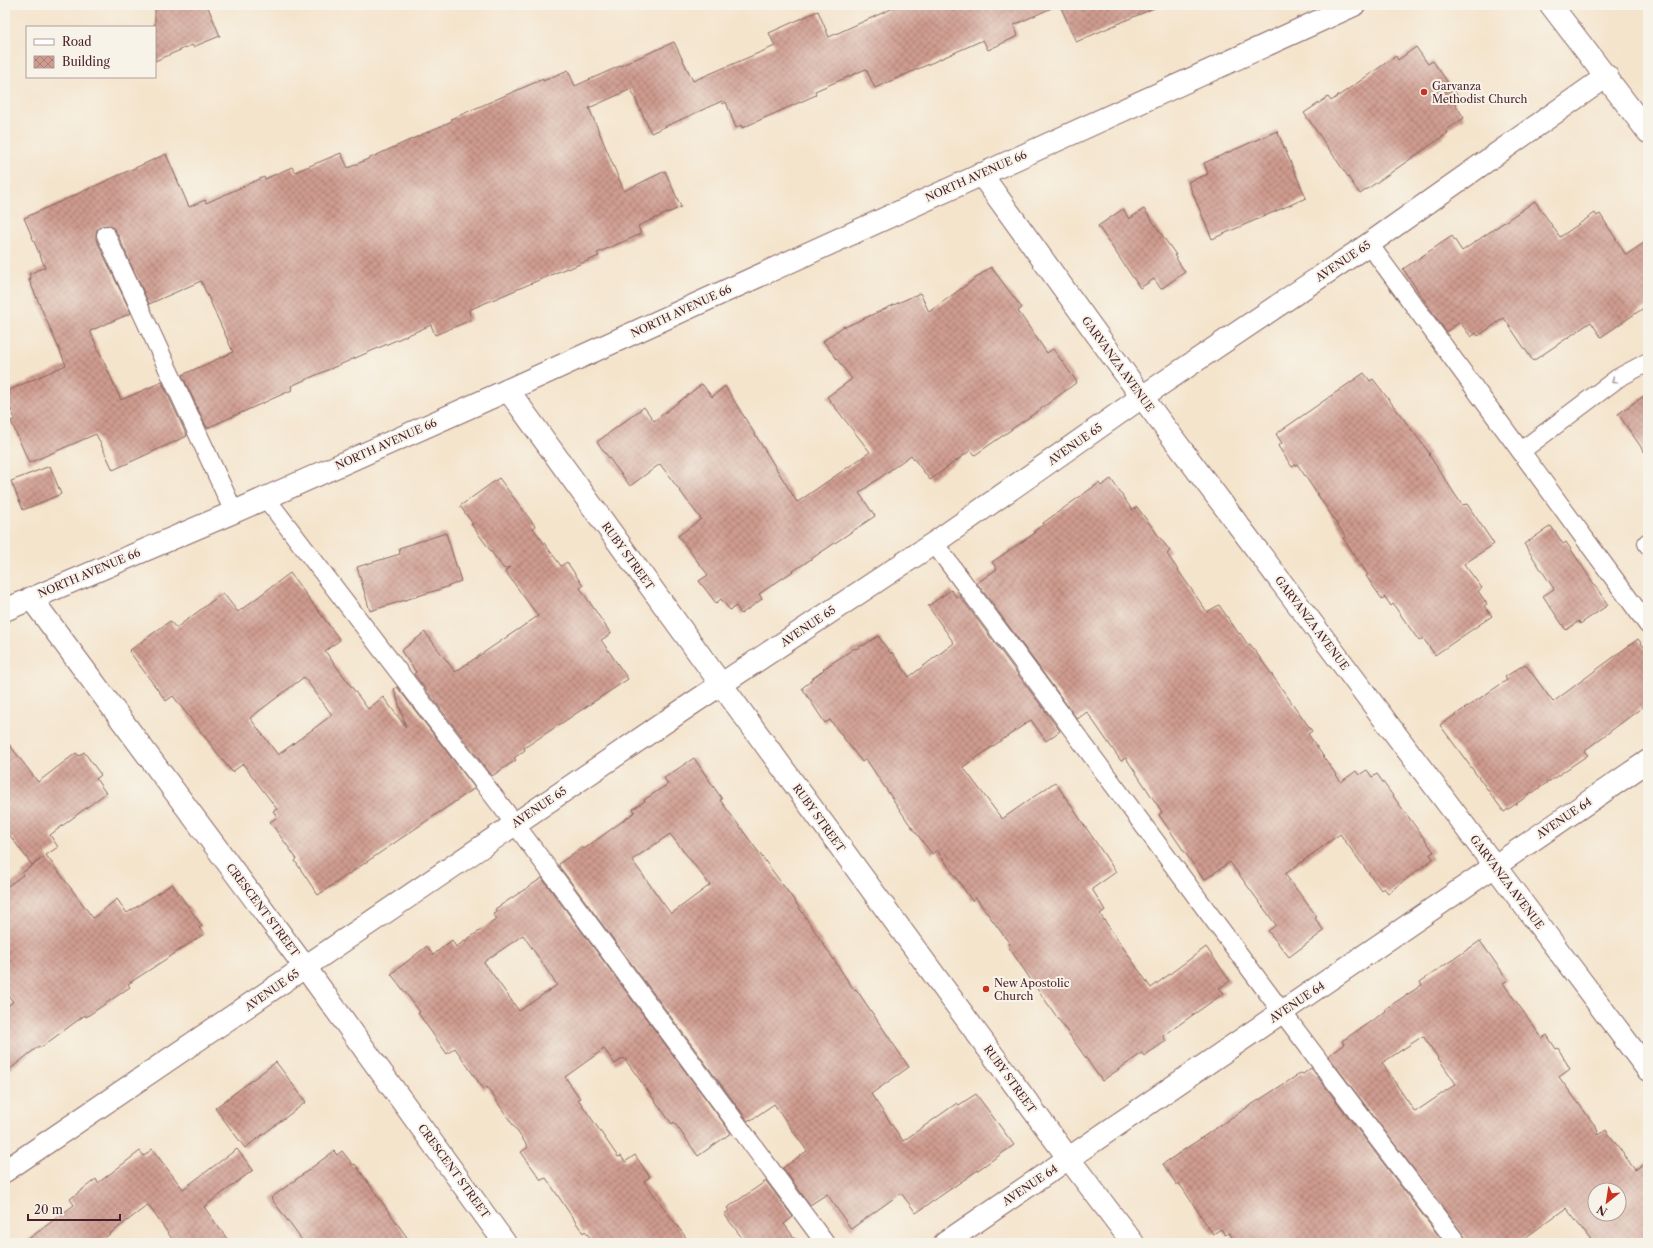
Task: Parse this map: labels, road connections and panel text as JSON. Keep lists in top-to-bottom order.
{
  "streets": {
    "street": [
      "NORTH AVENUE 66",
      "AVENUE 65",
      "GARVANZA AVENUE",
      "RUBY STREET",
      "AVENUE 64",
      "CRESCENT STREET"
    ]
  },
  "crossings": [
    ["NORTH AVENUE 66", "GARVANZA AVENUE"],
    ["NORTH AVENUE 66", "RUBY STREET"],
    ["NORTH AVENUE 66", "CRESCENT STREET"],
    ["AVENUE 65", "GARVANZA AVENUE"],
    ["AVENUE 65", "RUBY STREET"],
    ["AVENUE 65", "CRESCENT STREET"],
    ["GARVANZA AVENUE", "AVENUE 64"],
    ["RUBY STREET", "AVENUE 64"]
  ],
  "places": ["Garvanza Methodist Church", "New Apostolic Church"],
  "legend": ["Road", "Building"],
  "scale_bar": "20 m",
  "north": "bottom left"
}
